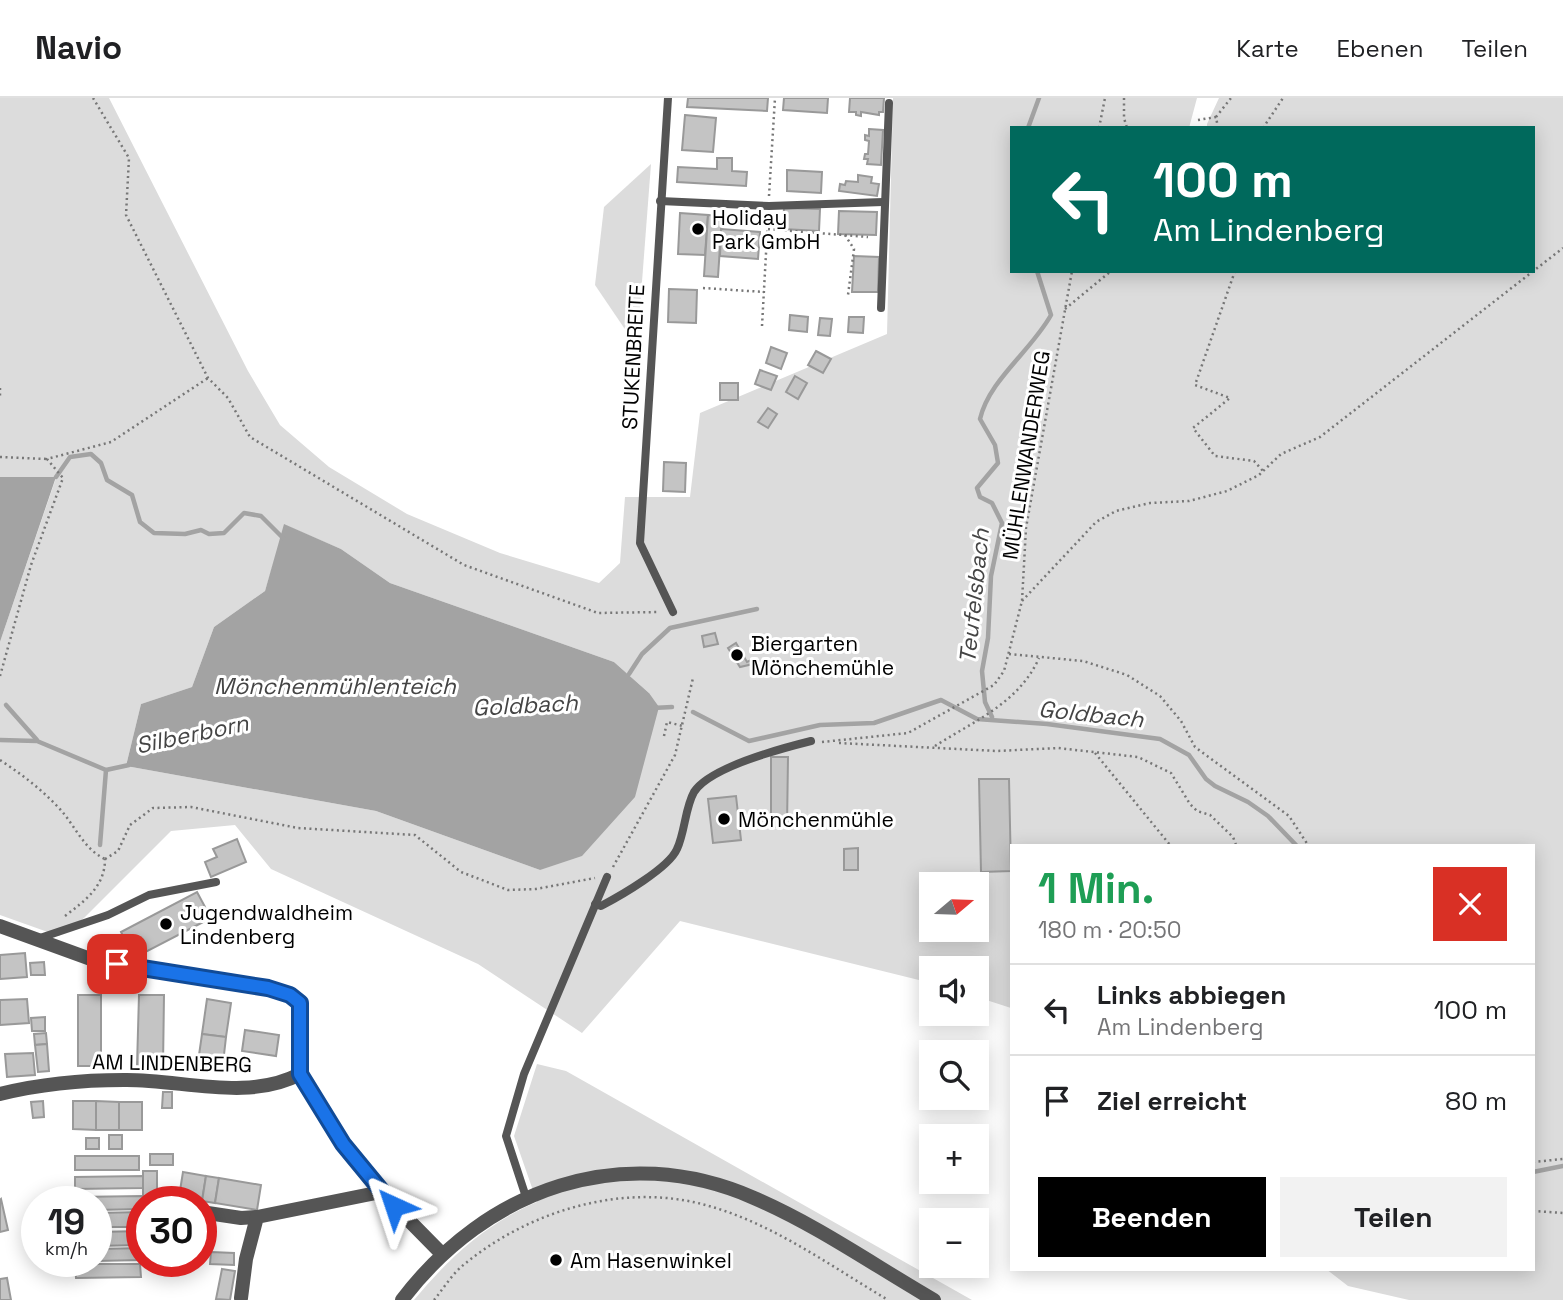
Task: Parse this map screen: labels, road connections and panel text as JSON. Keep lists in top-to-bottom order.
{
  "streets": {
    "street": ["AM LINDENBERG"],
    "lane": ["STUKENBREITE"],
    "path": ["MÜHLENWANDERWEG"]
  },
  "water": [
    "Teufelsbach",
    "Mönchenmühlenteich",
    "Goldbach",
    "Silberborn"
  ],
  "places": [
    "Holiday Park GmbH",
    "Biergarten Mönchemühle",
    "Mönchenmühle",
    "Jugendwaldheim Lindenberg",
    "Am Hasenwinkel"
  ],
  "north": "right",
  "page": {
    "header": "Navio",
    "nav": ["Karte", "Ebenen", "Teilen"],
    "turn": ["100 m", "Am Lindenberg"],
    "heading": ["1 Min.", "180 m · 20:50"],
    "map_buttons": ["+", "−"],
    "list": [
      {
        "name": "Links abbiegen",
        "note": "Am Lindenberg",
        "value": "100 m"
      },
      {
        "name": "Ziel erreicht",
        "value": "80 m"
      }
    ],
    "buttons": ["Beenden", "Teilen"],
    "speed": "19 km/h",
    "limit": "30"
  }
}
